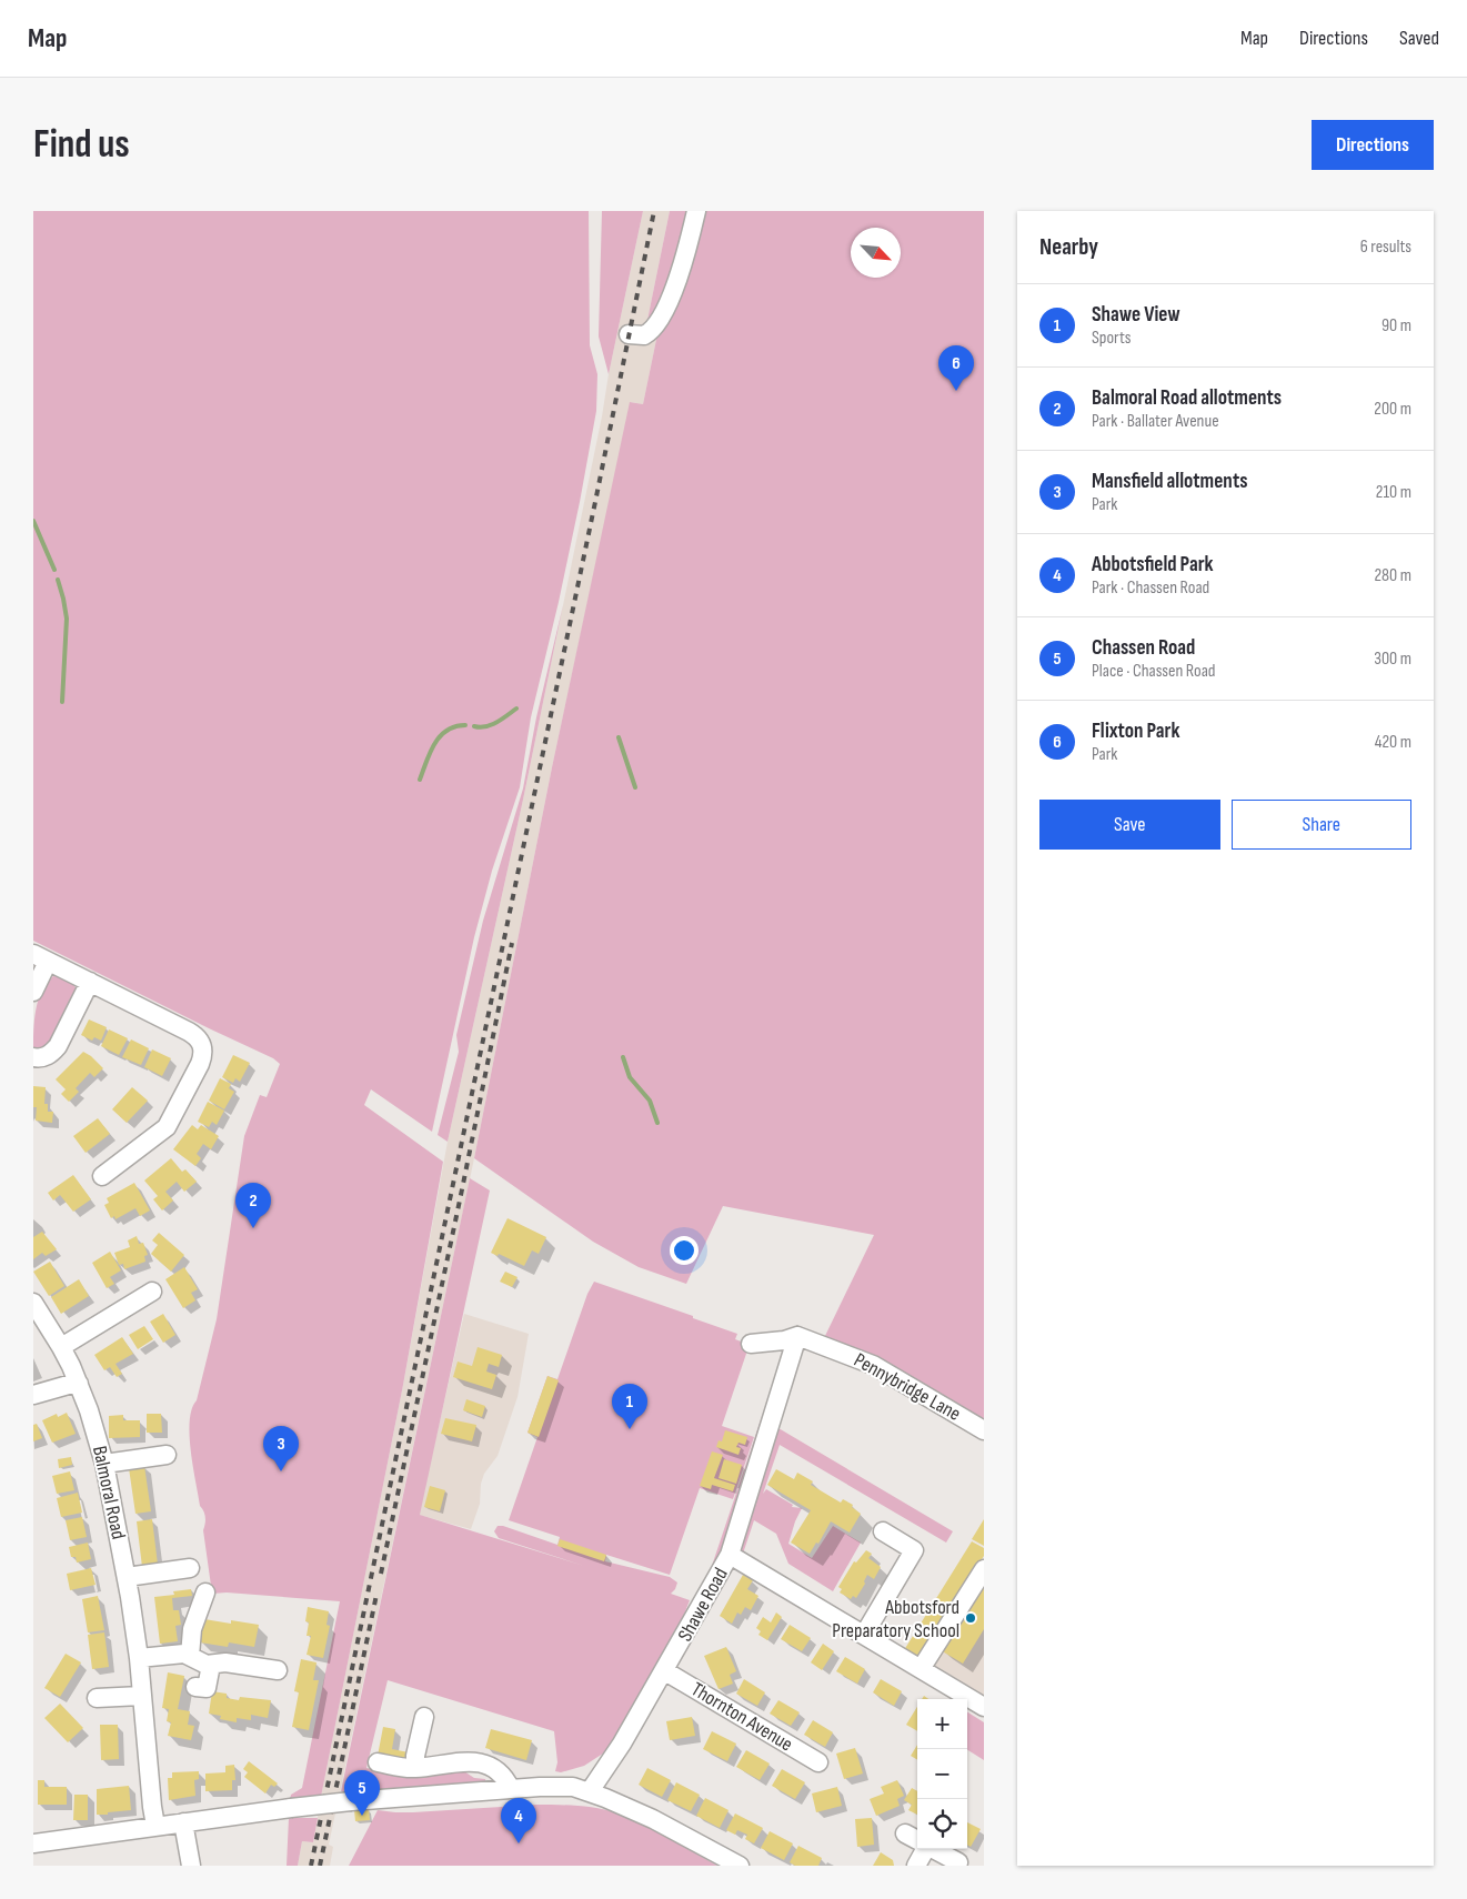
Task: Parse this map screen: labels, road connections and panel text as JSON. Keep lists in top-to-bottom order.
{
  "streets": {
    "street": [
      "Pennybridge Lane",
      "Balmoral Road",
      "Shawe Road",
      "Thornton Avenue"
    ]
  },
  "crossings": [
    ["Shawe Road", "Thornton Avenue"]
  ],
  "places": ["Abbotsford Preparatory School"],
  "north": "bottom right",
  "page": {
    "header": "Map",
    "nav": ["Map", "Directions", "Saved"],
    "buttons": [
      "Directions",
      ["Save", "Share"]
    ],
    "title": "Find us",
    "heading": ["Nearby", "6 results"],
    "list": [
      {
        "mark": "1",
        "name": "Shawe View",
        "note": "Sports",
        "value": "90 m"
      },
      {
        "mark": "2",
        "name": "Balmoral Road allotments",
        "note": "Park · Ballater Avenue",
        "value": "200 m"
      },
      {
        "mark": "3",
        "name": "Mansfield allotments",
        "note": "Park",
        "value": "210 m"
      },
      {
        "mark": "4",
        "name": "Abbotsfield Park",
        "note": "Park · Chassen Road",
        "value": "280 m"
      },
      {
        "mark": "5",
        "name": "Chassen Road",
        "note": "Place · Chassen Road",
        "value": "300 m"
      },
      {
        "mark": "6",
        "name": "Flixton Park",
        "note": "Park",
        "value": "420 m"
      }
    ],
    "pins": [
      "6",
      "2",
      "1",
      "3",
      "5",
      "4"
    ],
    "map_buttons": ["+", "−"]
  }
}
